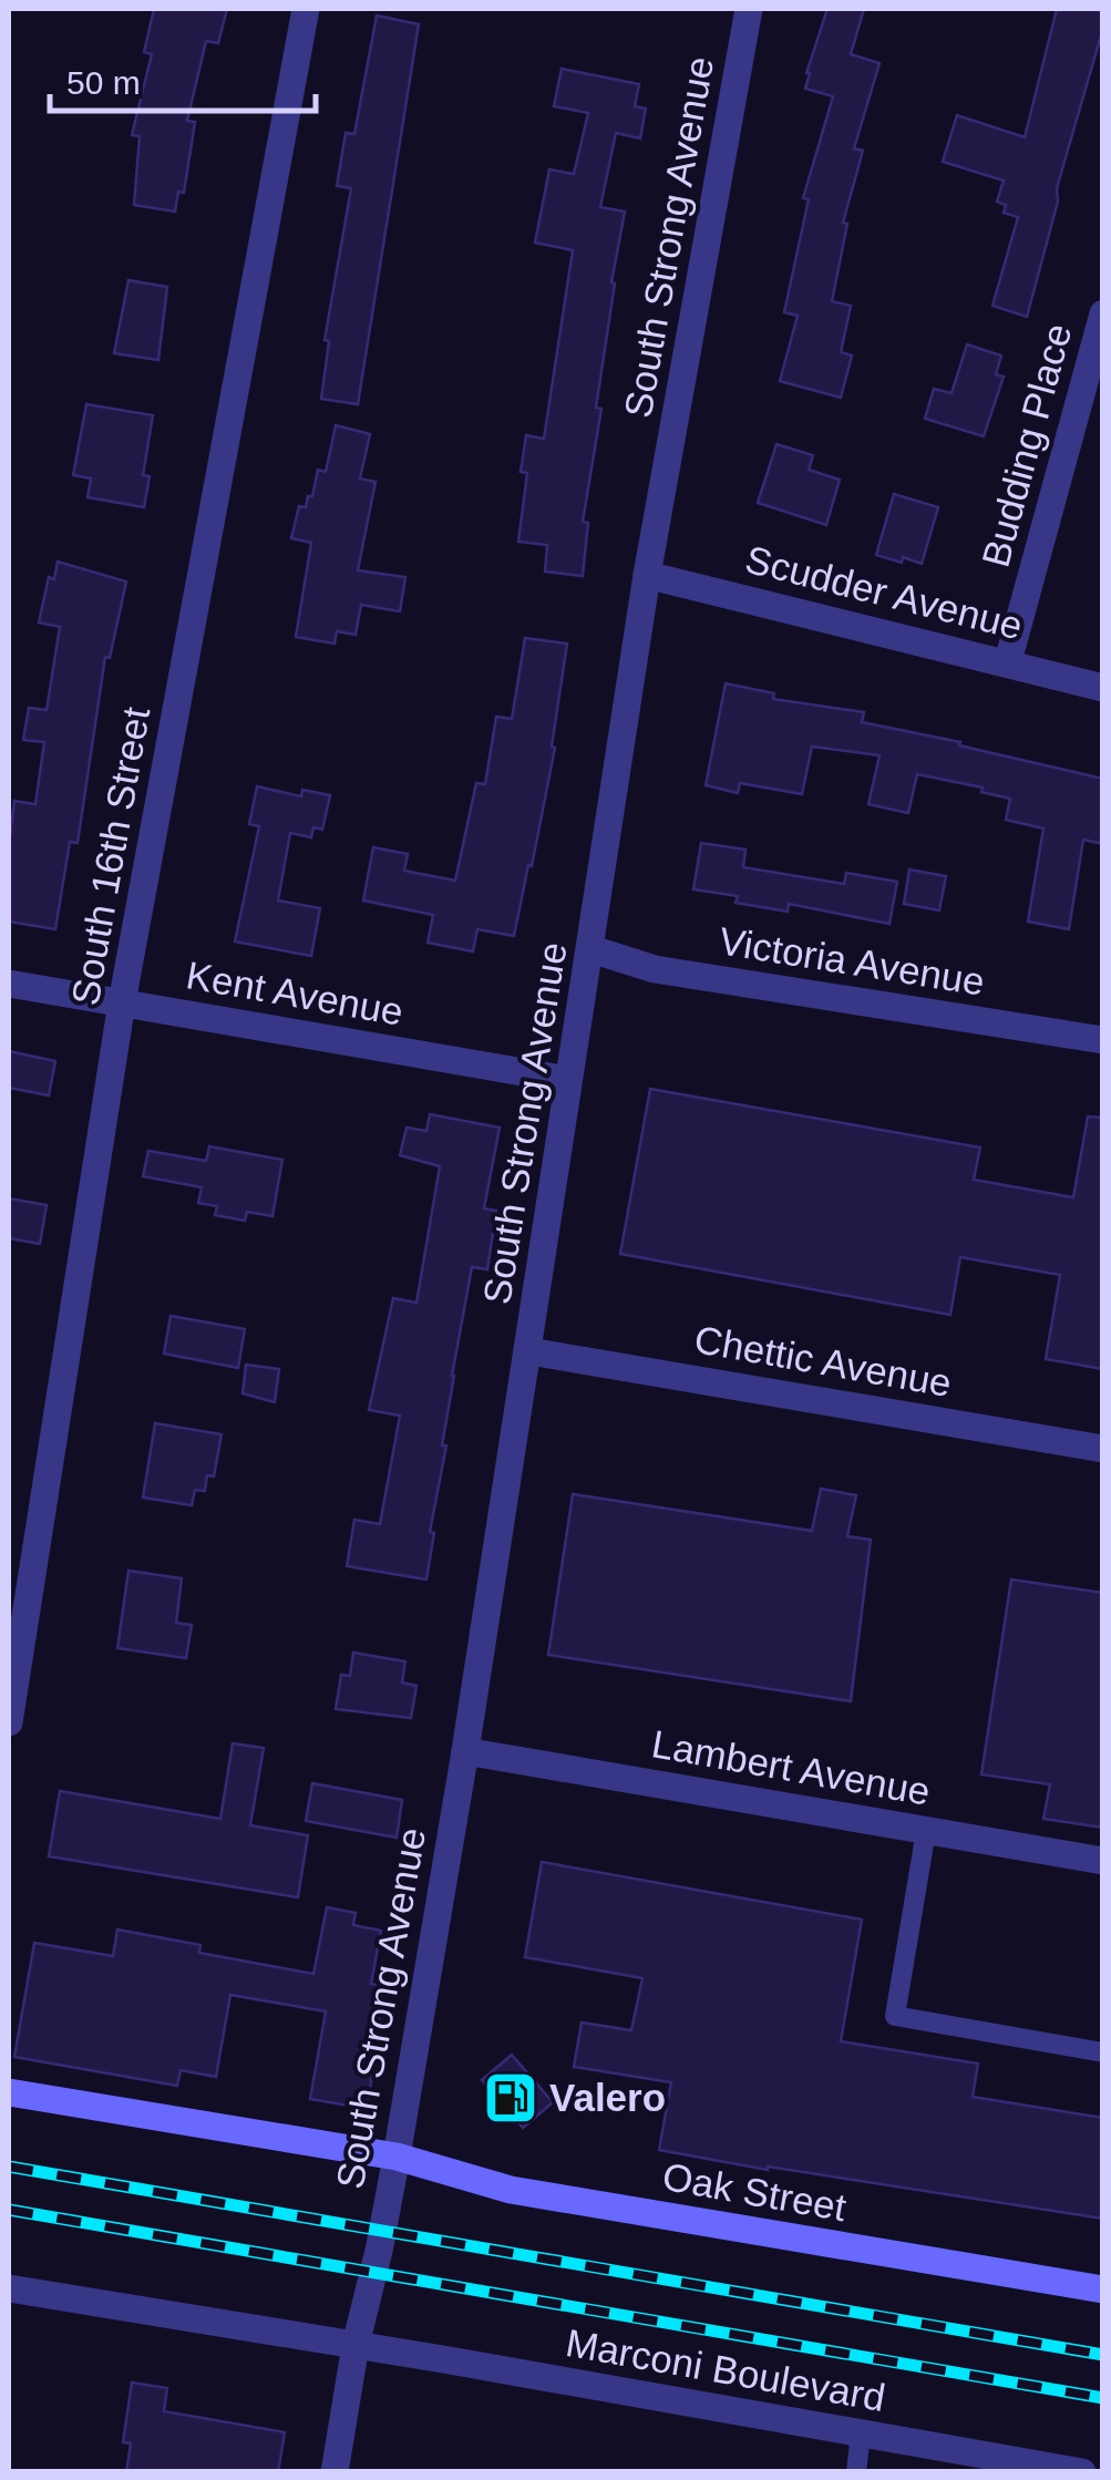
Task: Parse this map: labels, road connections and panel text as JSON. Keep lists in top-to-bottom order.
{
  "streets": {
    "main road": ["Oak Street"],
    "street": [
      "South Strong Avenue",
      "Budding Place",
      "Scudder Avenue",
      "South 16th Street",
      "Victoria Avenue",
      "Kent Avenue",
      "Chettic Avenue",
      "Lambert Avenue",
      "Marconi Boulevard"
    ]
  },
  "crossings": [
    ["South Strong Avenue", "Scudder Avenue"],
    ["South Strong Avenue", "Victoria Avenue"],
    ["South Strong Avenue", "Kent Avenue"],
    ["South Strong Avenue", "Chettic Avenue"],
    ["South Strong Avenue", "Lambert Avenue"],
    ["South Strong Avenue", "Oak Street"],
    ["South Strong Avenue", "Marconi Boulevard"],
    ["Budding Place", "Scudder Avenue"],
    ["South 16th Street", "Kent Avenue"]
  ],
  "places": {
    "fuel station": ["Valero"]
  },
  "scale_bar": "50 m"
}
